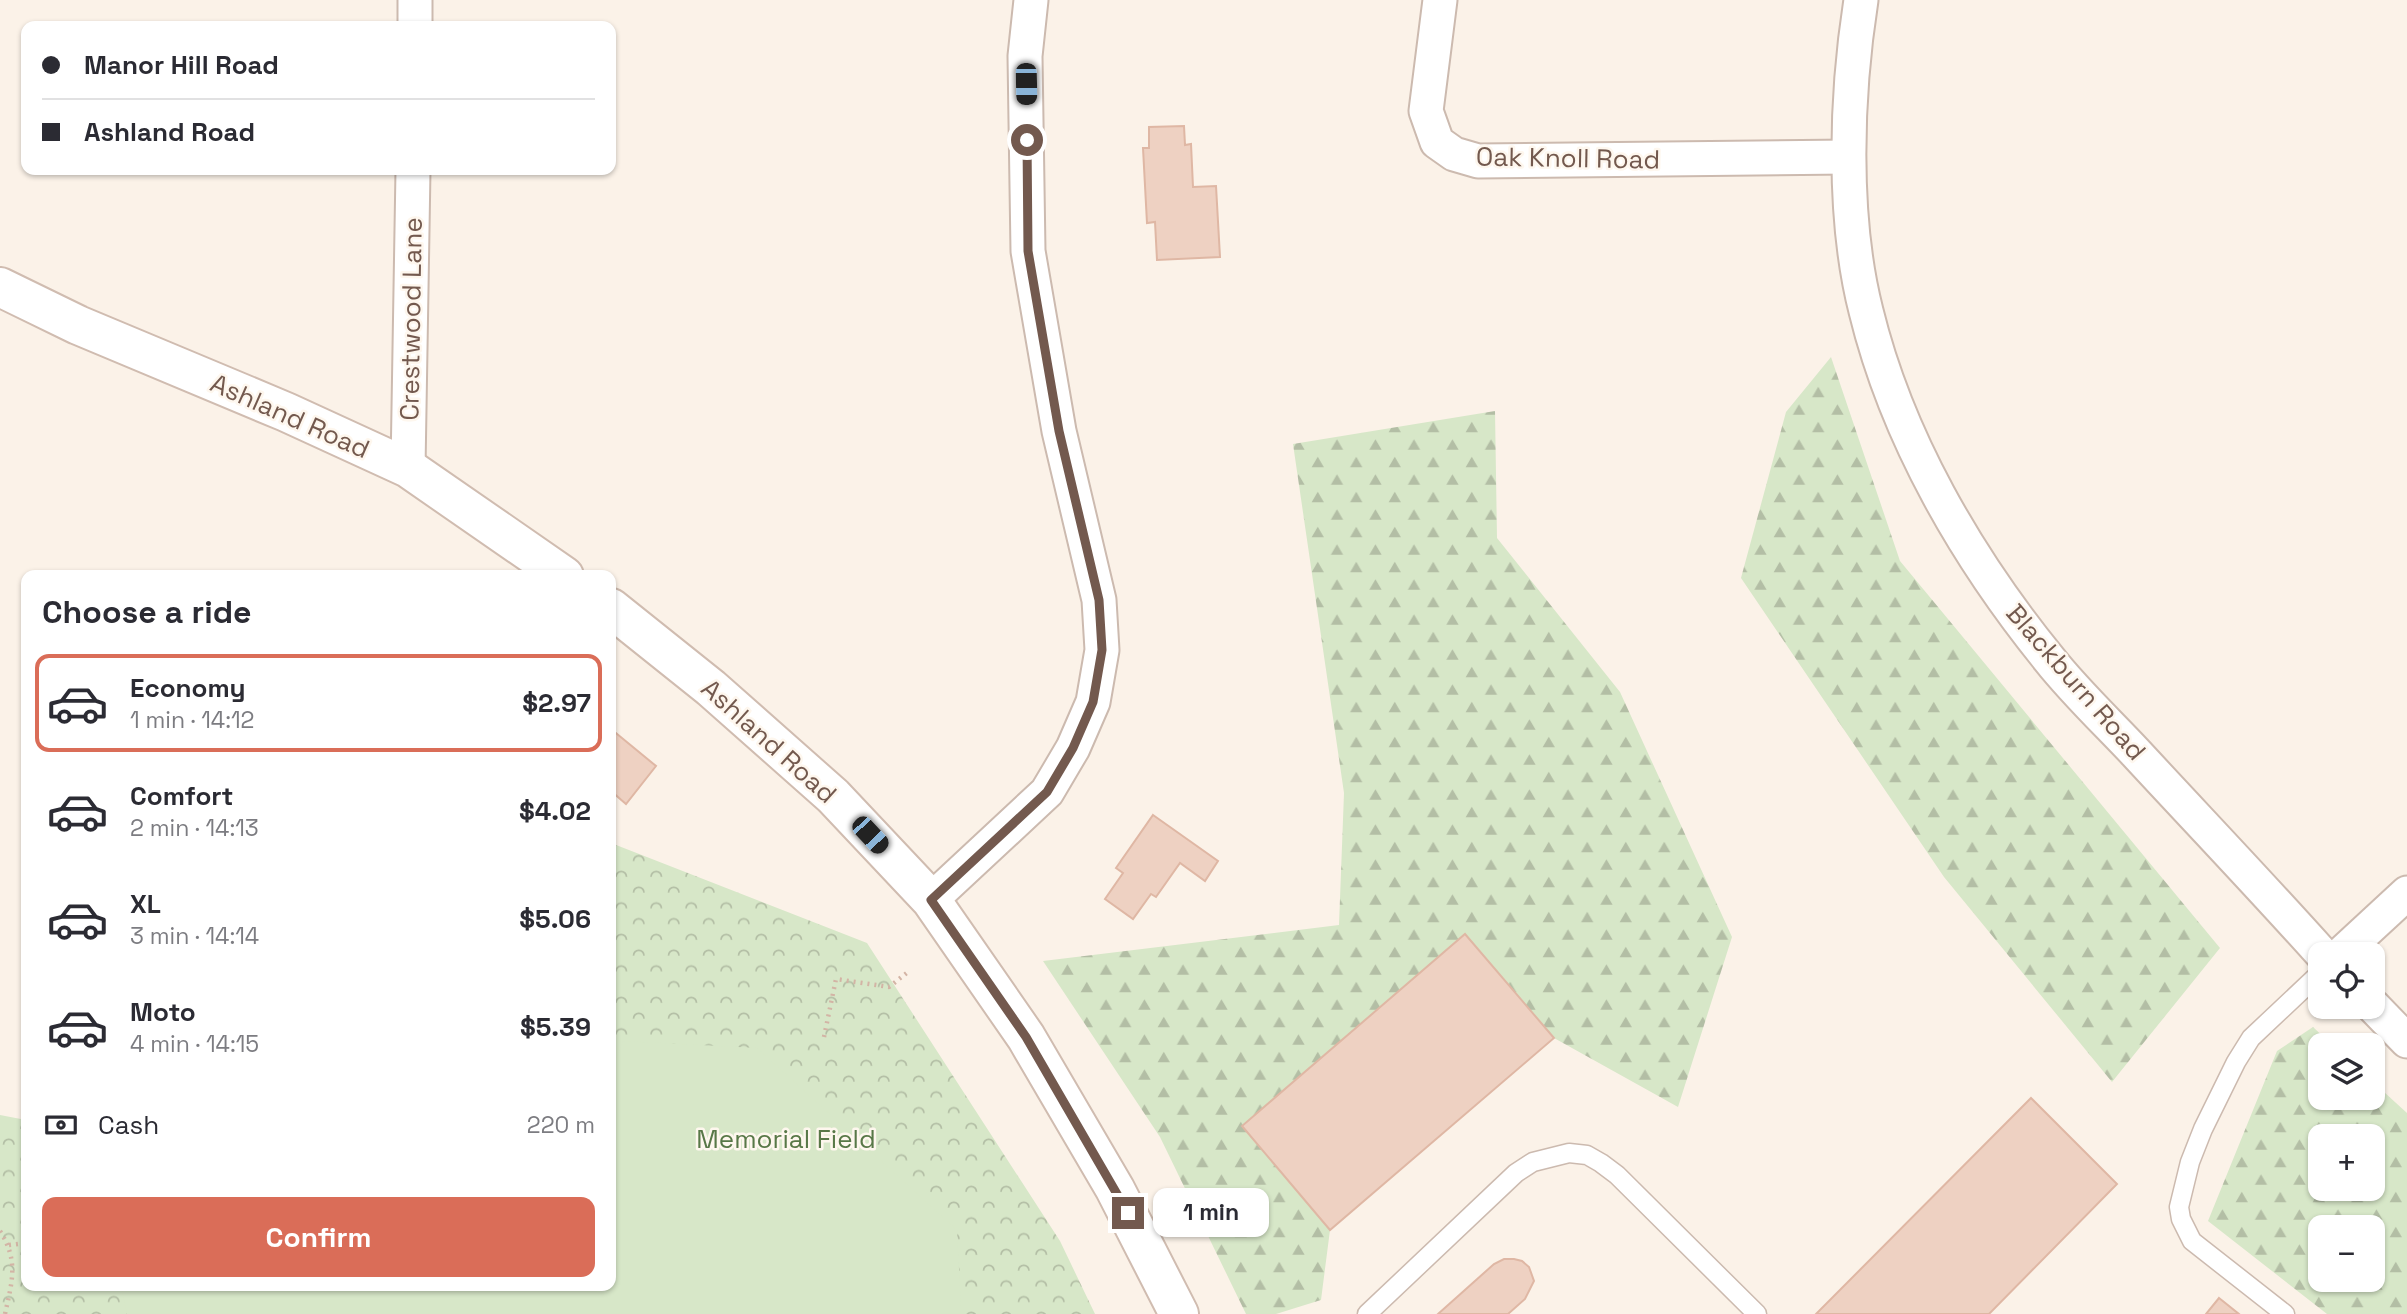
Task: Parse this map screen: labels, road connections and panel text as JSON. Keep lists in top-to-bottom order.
{
  "streets": {
    "street": [
      "Oak Knoll Road",
      "Crestwood Lane",
      "Ashland Road",
      "Blackburn Road"
    ]
  },
  "crossings": [
    ["Oak Knoll Road", "Blackburn Road"],
    ["Crestwood Lane", "Ashland Road"]
  ],
  "parks": ["Memorial Field"],
  "page": {
    "banner": ["Manor Hill Road", "Ashland Road"],
    "heading": "Choose a ride",
    "list": [
      {
        "name": "Economy",
        "note": "1 min · 14:12",
        "value": "$2.97"
      },
      {
        "name": "Comfort",
        "note": "2 min · 14:13",
        "value": "$4.02"
      },
      {
        "name": "XL",
        "note": "3 min · 14:14",
        "value": "$5.06"
      },
      {
        "name": "Moto",
        "note": "4 min · 14:15",
        "value": "$5.39"
      }
    ],
    "map_buttons": ["+", "−"],
    "pay": ["Cash", "220 m"],
    "buttons": "Confirm",
    "bubble": "1 min"
  }
}
